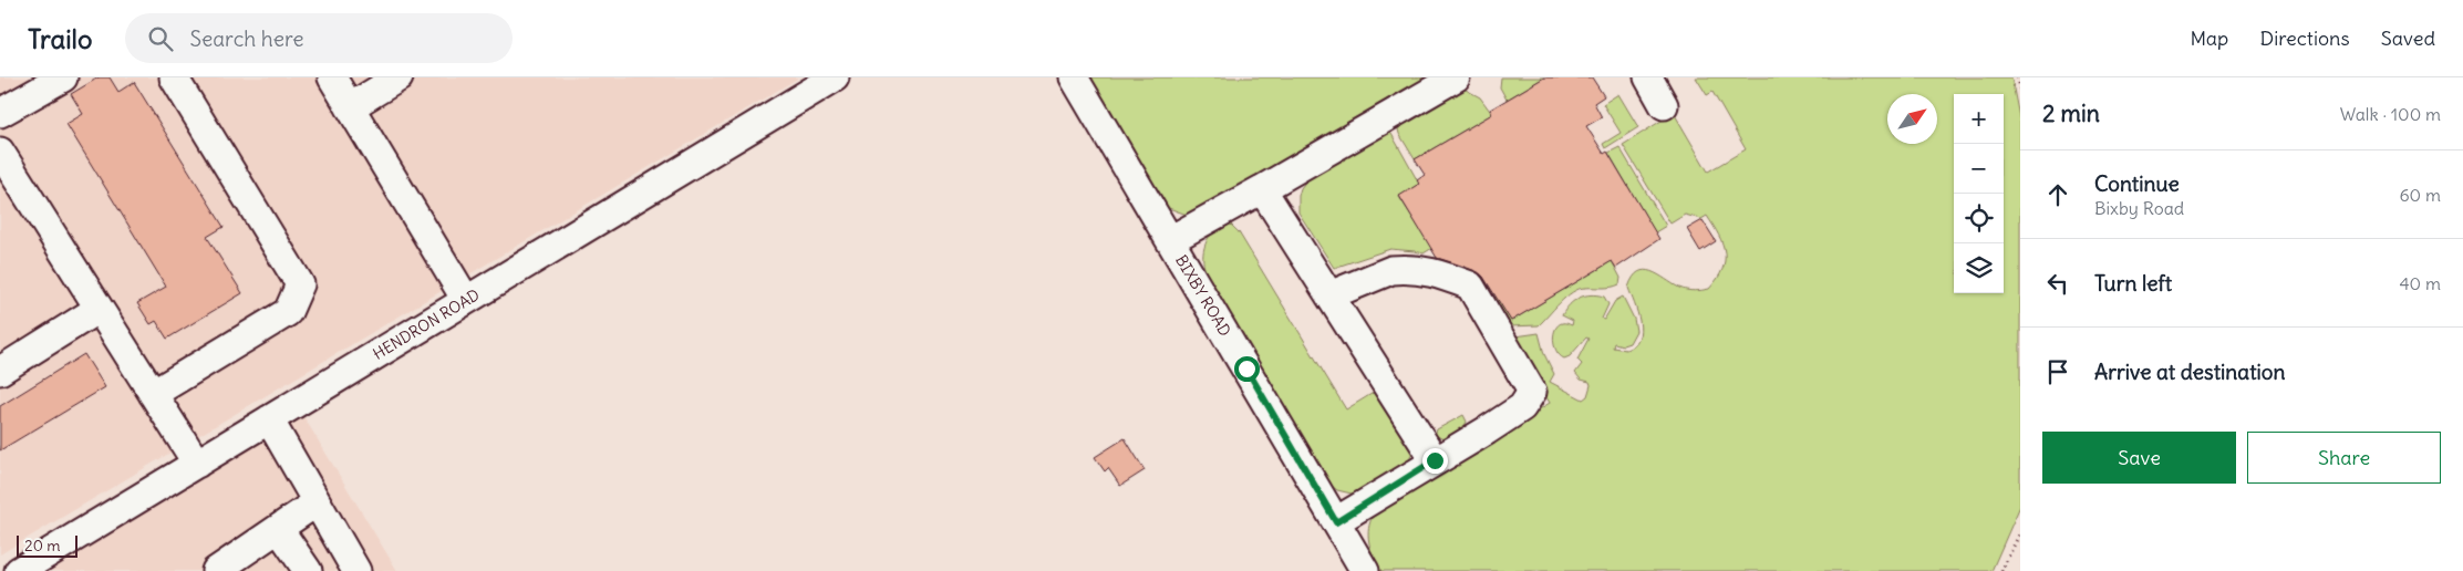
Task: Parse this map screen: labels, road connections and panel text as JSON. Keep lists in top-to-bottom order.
{
  "streets": {
    "street": ["BIXBY ROAD", "HENDRON ROAD"]
  },
  "scale_bar": "20 m",
  "north": "top right",
  "page": {
    "header": "Trailo",
    "search": "Search here",
    "nav": ["Map", "Directions", "Saved"],
    "heading": ["2 min", "Walk · 100 m"],
    "map_buttons": ["+", "−"],
    "list": [
      ["Continue", "Bixby Road", "60 m"],
      ["Turn left", "40 m"],
      "Arrive at destination"
    ],
    "buttons": ["Save", "Share"],
    "scale": "20 m"
  }
}
